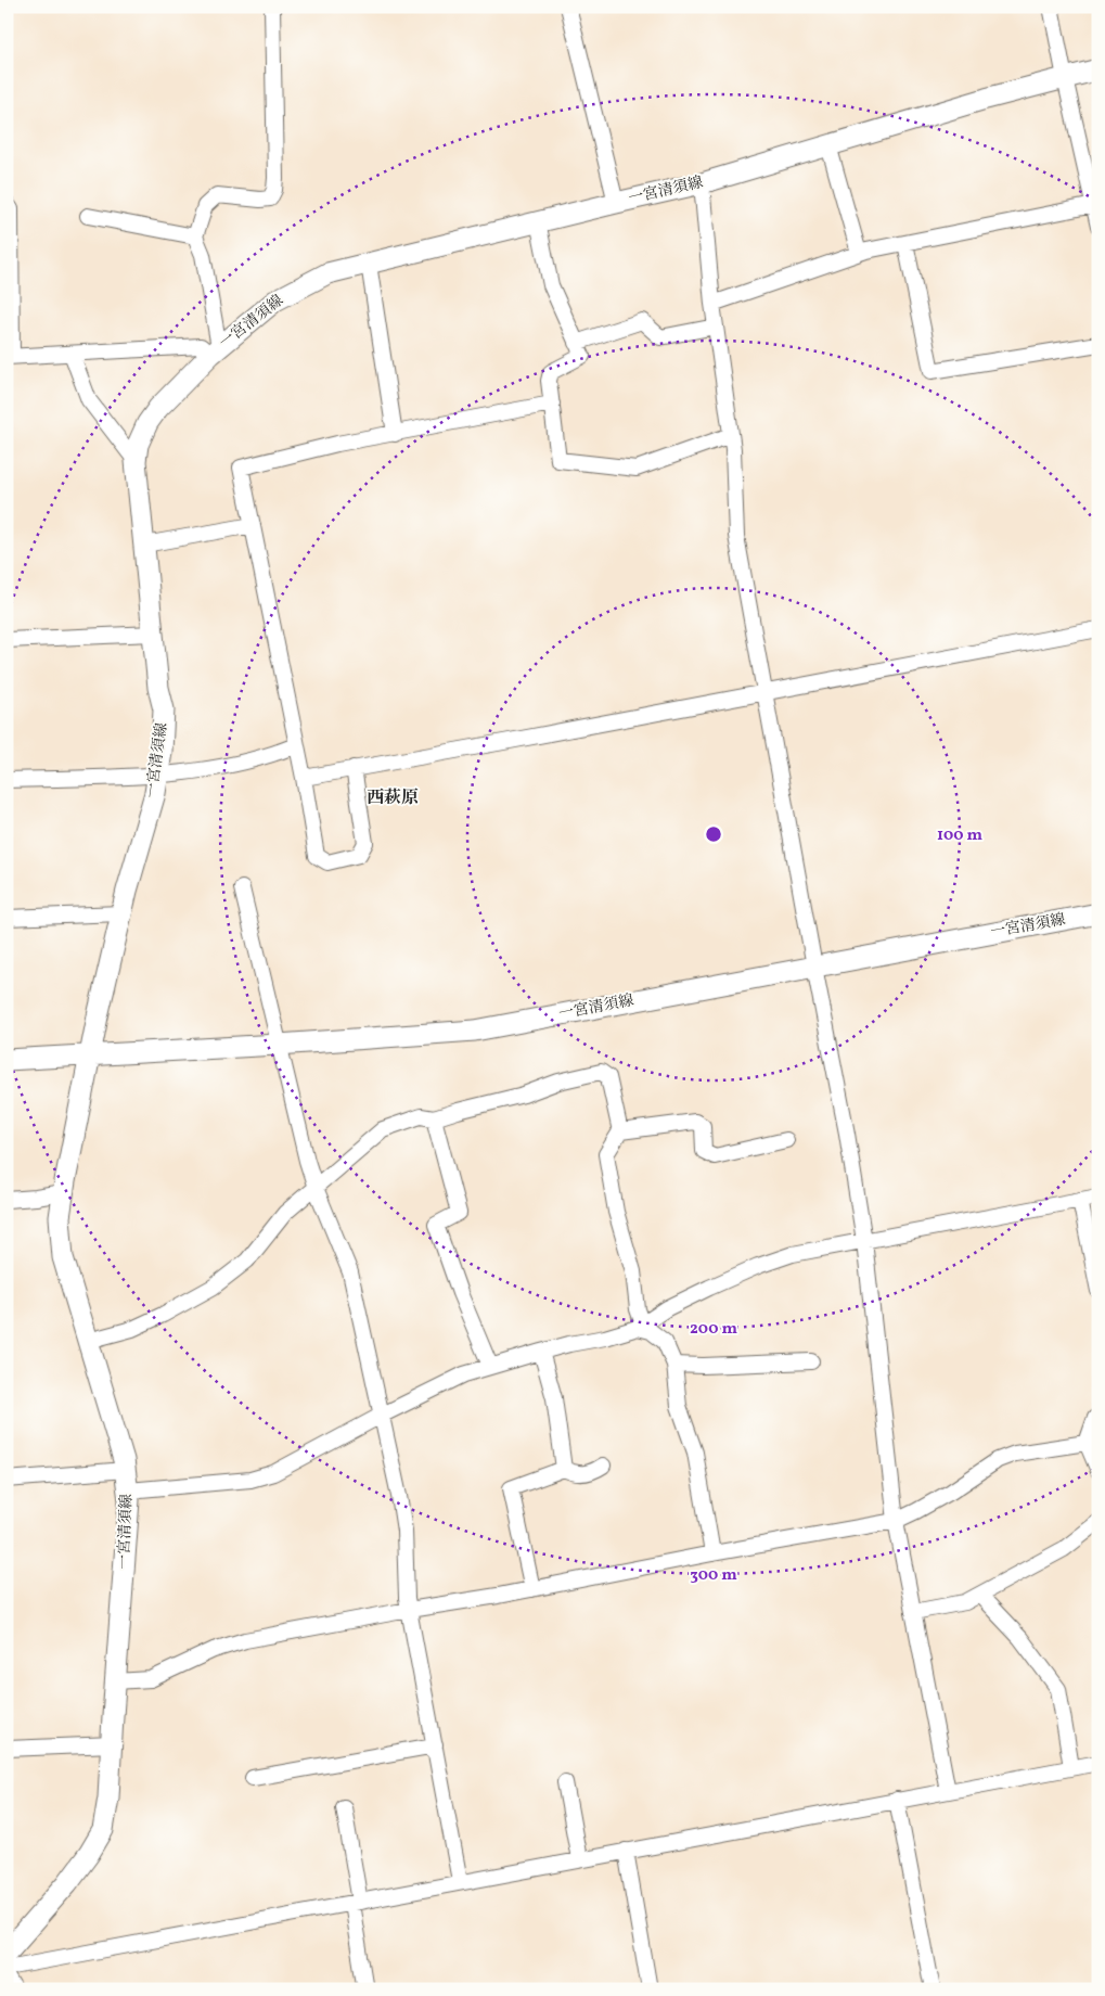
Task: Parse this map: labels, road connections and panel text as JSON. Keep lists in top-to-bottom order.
{
  "streets": {
    "main road": ["一宮清須線"]
  },
  "districts": ["西萩原"],
  "rings": ["100 m", "200 m", "300 m"]
}
